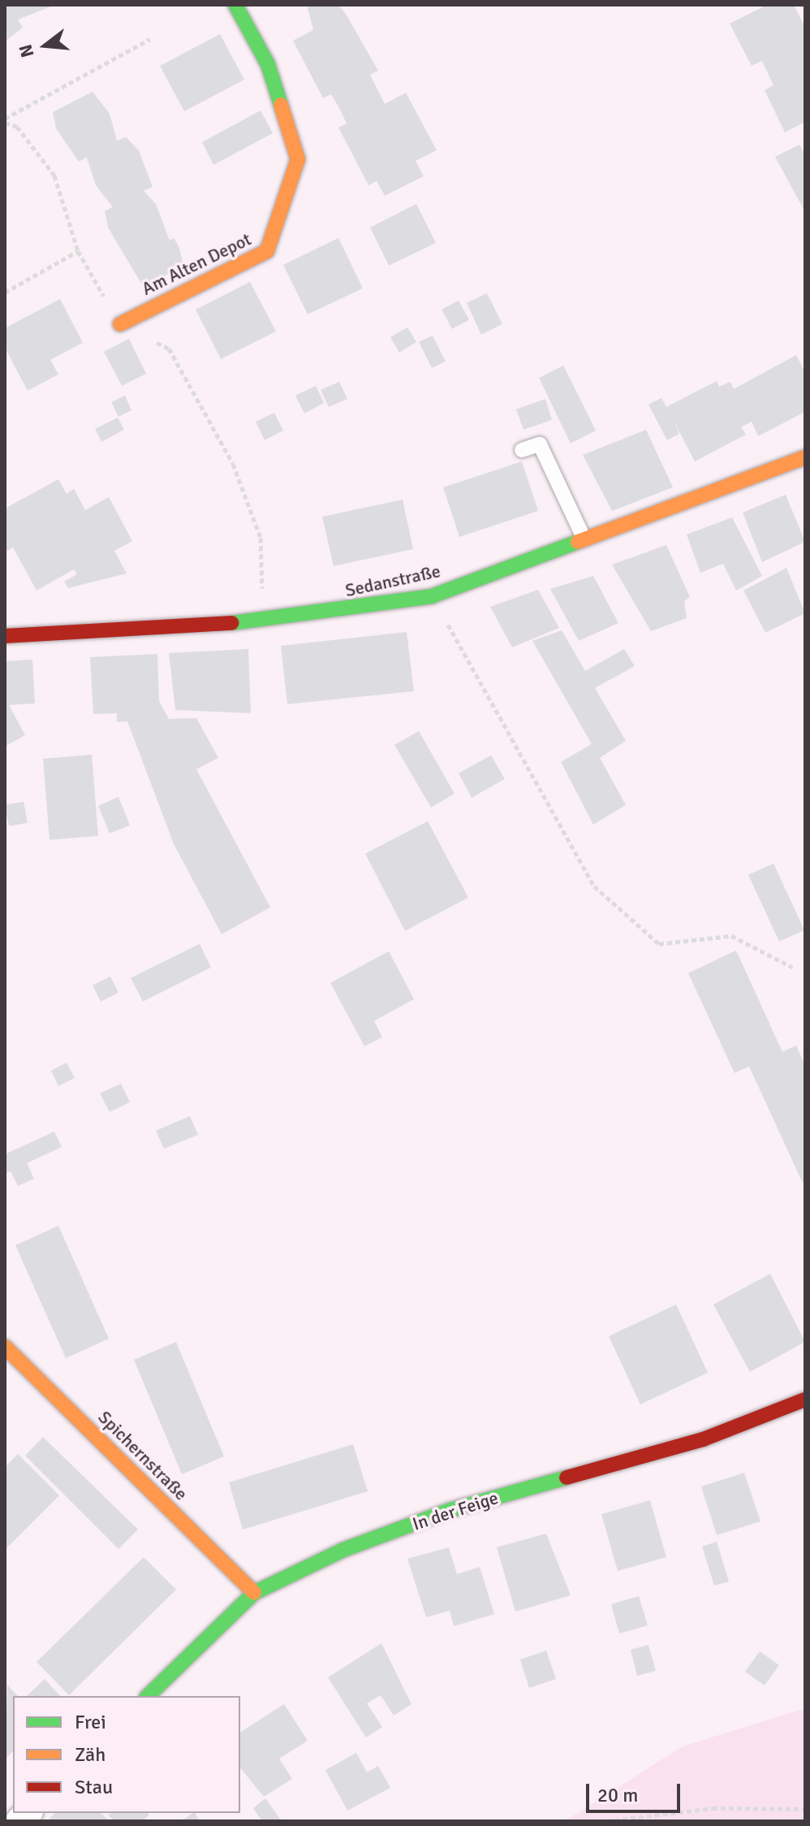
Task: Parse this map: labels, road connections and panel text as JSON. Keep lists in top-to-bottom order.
{
  "streets": {
    "street": [
      "Am Alten Depot",
      "Sedanstraße",
      "Spichernstraße",
      "In der Feige"
    ]
  },
  "crossings": [
    ["Spichernstraße", "In der Feige"]
  ],
  "legend": ["Frei", "Zäh", "Stau"],
  "scale_bar": "20 m",
  "north": "left"
}
